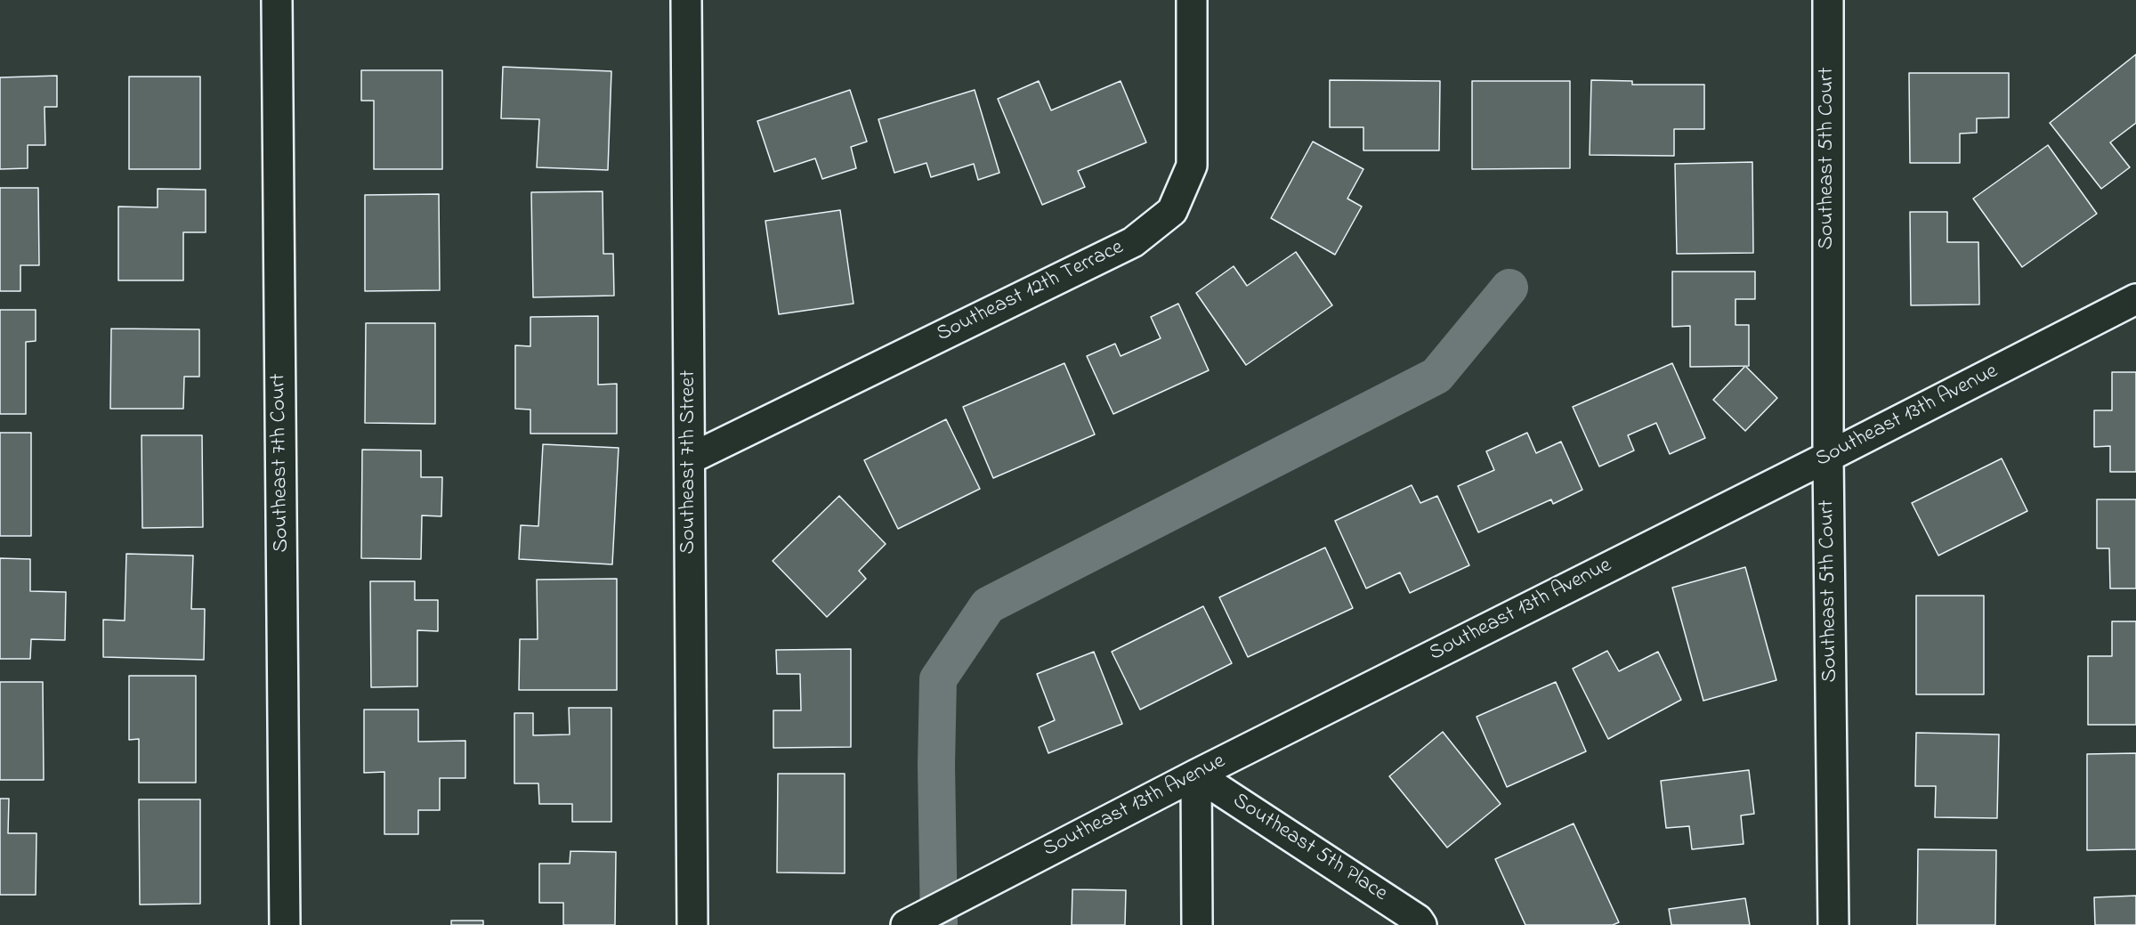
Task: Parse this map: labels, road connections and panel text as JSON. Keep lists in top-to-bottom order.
{
  "streets": {
    "street": [
      "Southeast 5th Court",
      "Southeast 12th Terrace",
      "Southeast 13th Avenue",
      "Southeast 7th Street",
      "Southeast 7th Court",
      "Southeast 5th Place"
    ]
  },
  "crossings": [
    ["Southeast 5th Court", "Southeast 13th Avenue"],
    ["Southeast 12th Terrace", "Southeast 7th Street"],
    ["Southeast 13th Avenue", "Southeast 5th Place"]
  ]
}
